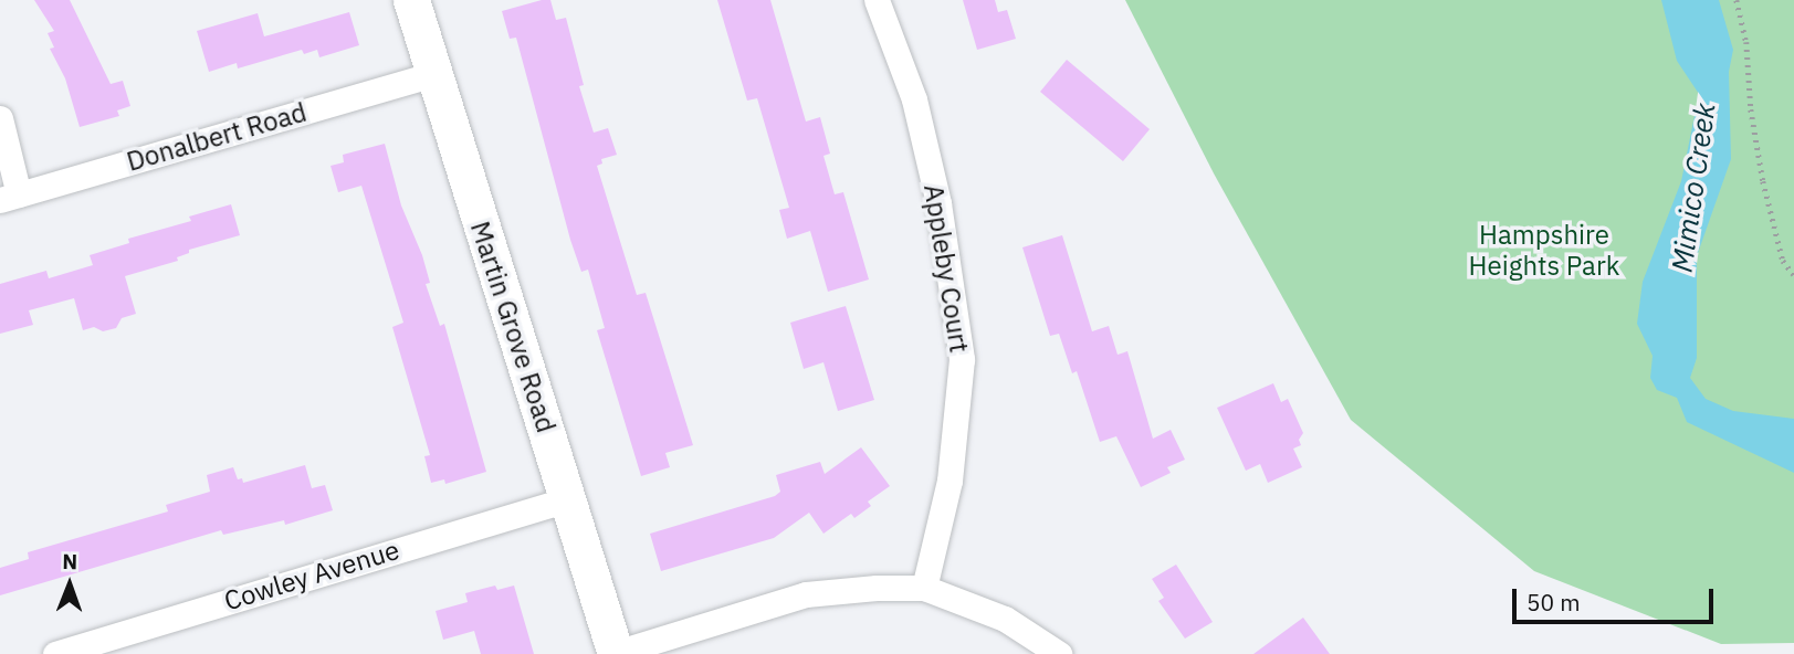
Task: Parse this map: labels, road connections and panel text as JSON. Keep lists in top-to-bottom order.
{
  "streets": {
    "main road": ["Martin Grove Road"],
    "street": ["Donalbert Road", "Appleby Court", "Cowley Avenue"]
  },
  "crossings": [
    ["Donalbert Road", "Martin Grove Road"],
    ["Martin Grove Road", "Cowley Avenue"]
  ],
  "water": ["Mimico Creek"],
  "parks": ["Hampshire Heights Park"],
  "scale_bar": "50 m",
  "north": "top"
}
